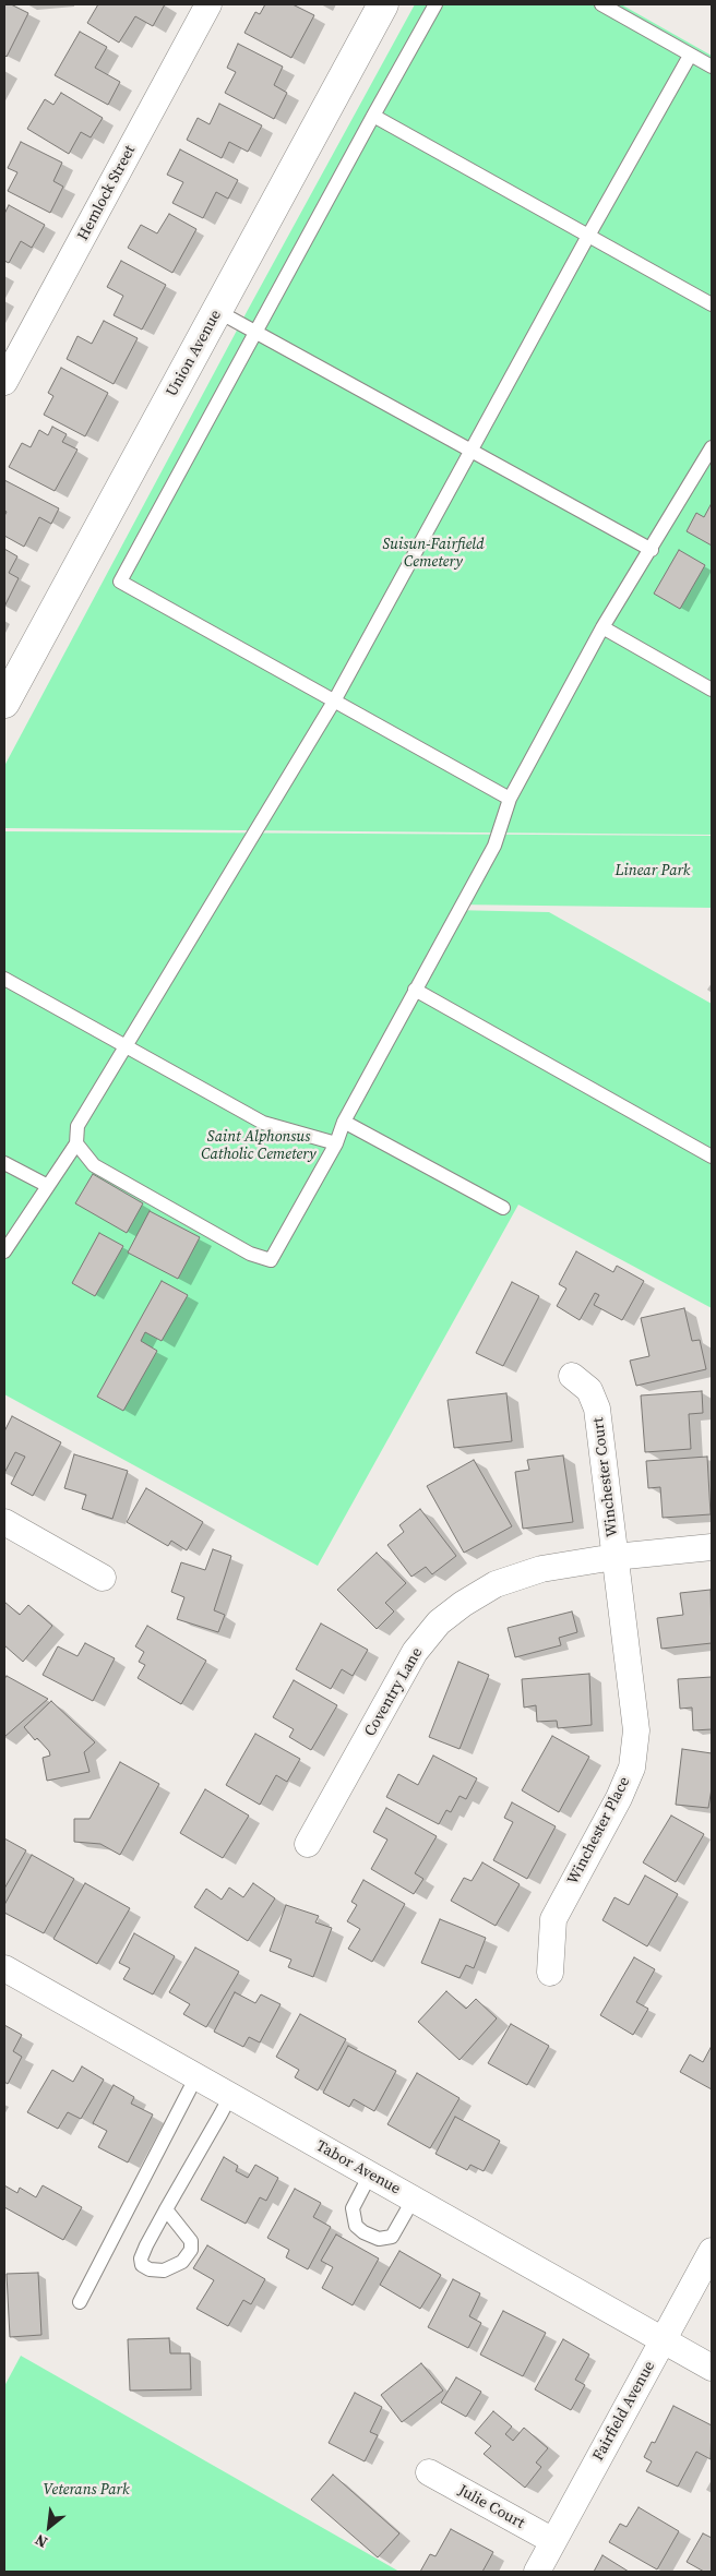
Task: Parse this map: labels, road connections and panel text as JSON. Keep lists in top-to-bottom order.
{
  "streets": {
    "street": [
      "Hemlock Street",
      "Union Avenue",
      "Winchester Court",
      "Coventry Lane",
      "Winchester Place",
      "Tabor Avenue",
      "Fairfield Avenue",
      "Julie Court"
    ]
  },
  "crossings": [
    ["Winchester Court", "Coventry Lane"],
    ["Winchester Court", "Winchester Place"],
    ["Coventry Lane", "Winchester Place"],
    ["Tabor Avenue", "Fairfield Avenue"],
    ["Fairfield Avenue", "Julie Court"]
  ],
  "parks": [
    "Suisun-Fairfield Cemetery",
    "Linear Park",
    "Saint Alphonsus Catholic Cemetery",
    "Veterans Park"
  ],
  "north": "bottom left"
}
